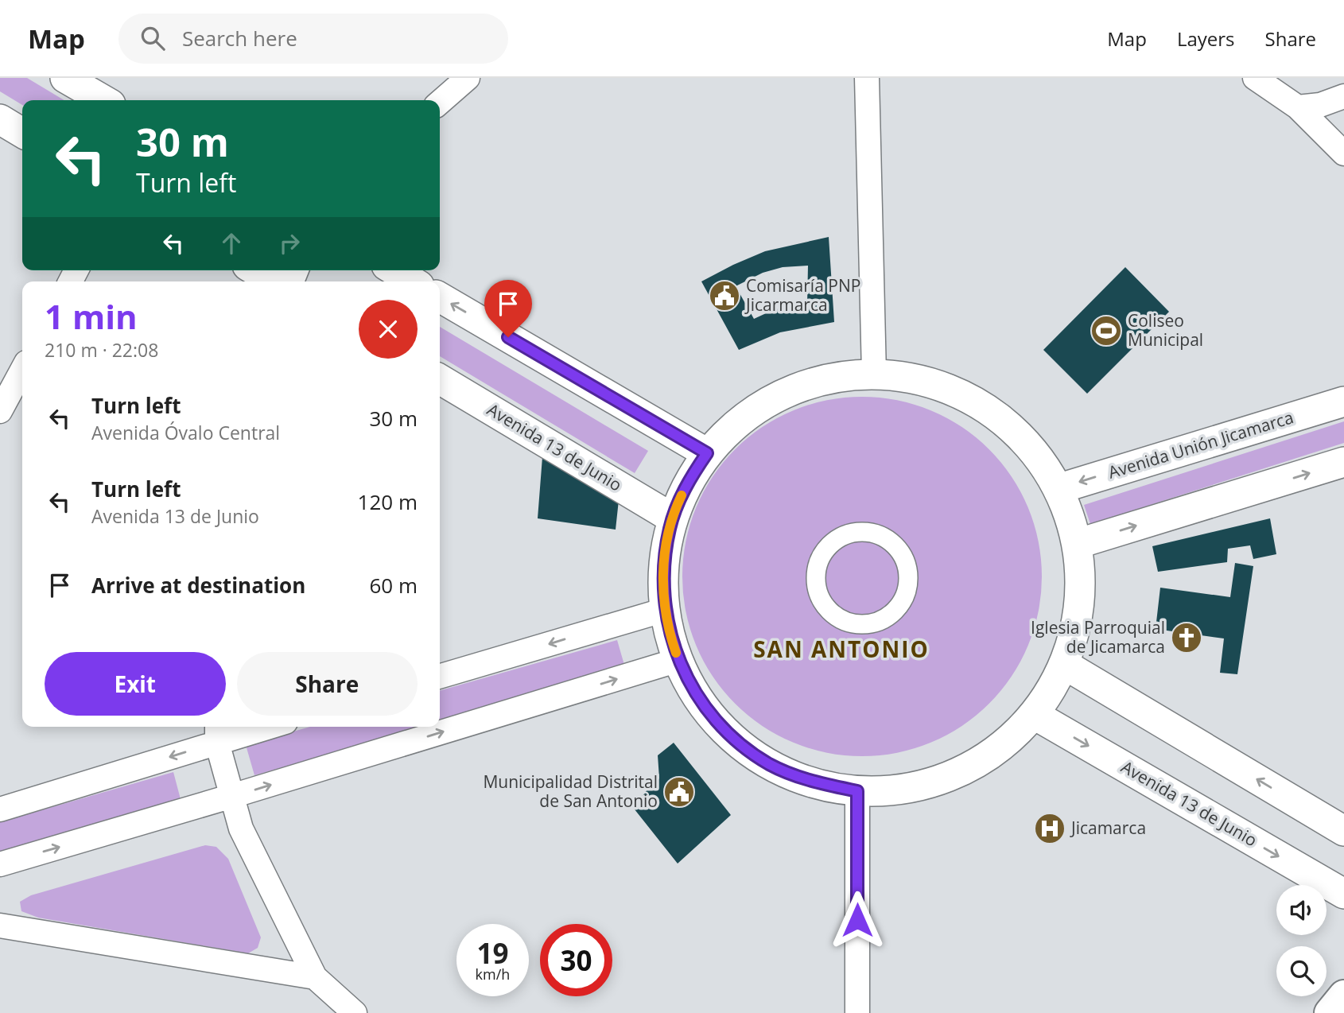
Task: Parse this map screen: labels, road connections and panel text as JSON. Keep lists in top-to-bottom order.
{
  "streets": {
    "street": ["Avenida Unión Jicamarca", "Avenida 13 de Junio"]
  },
  "districts": ["SAN ANTONIO"],
  "places": {
    "public building": ["Comisaría PNP Jicarmarca", "Municipalidad Distrital de San Antonio"],
    "sports": ["Coliseo Municipal"],
    "church": ["Iglesia Parroquial de Jicamarca"],
    "hospital": ["Jicamarca"]
  },
  "page": {
    "header": "Map",
    "search": "Search here",
    "nav": ["Map", "Layers", "Share"],
    "turn": ["30 m", "Turn left"],
    "heading": ["1 min", "210 m · 22:08"],
    "list": [
      {
        "name": "Turn left",
        "note": "Avenida Óvalo Central",
        "value": "30 m"
      },
      {
        "name": "Turn left",
        "note": "Avenida 13 de Junio",
        "value": "120 m"
      },
      {
        "name": "Arrive at destination",
        "value": "60 m"
      }
    ],
    "buttons": ["Exit", "Share"],
    "speed": "19 km/h",
    "limit": "30"
  }
}
